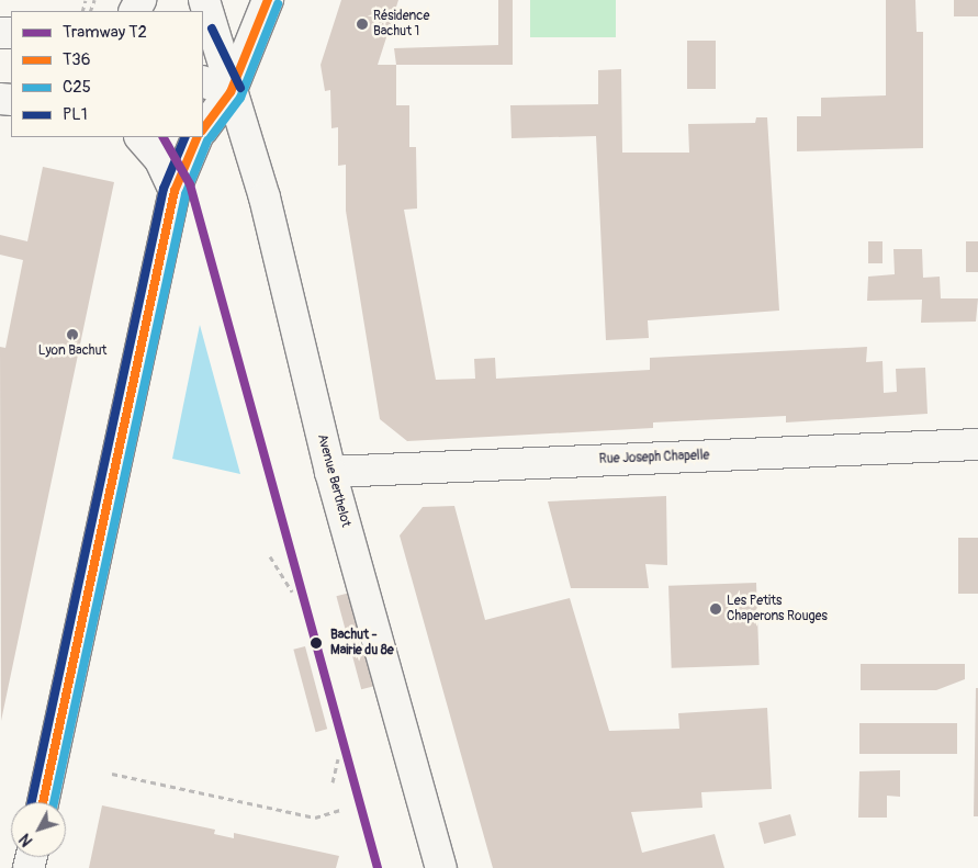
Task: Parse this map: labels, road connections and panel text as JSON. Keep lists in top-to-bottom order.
{
  "streets": {
    "main road": ["Rue Joseph Chapelle", "Avenue Berthelot"]
  },
  "crossings": [
    ["Rue Joseph Chapelle", "Avenue Berthelot"]
  ],
  "places": [
    "Résidence Bachut 1",
    "Lyon Bachut",
    "Les Petits Chaperons Rouges",
    "Bachut - Mairie du 8e"
  ],
  "lines": [
    "transit line T36",
    "transit line C25",
    "transit line PL1",
    "tram line T2"
  ],
  "legend": [
    "Tramway T2",
    "T36",
    "C25",
    "PL1"
  ],
  "north": "bottom left"
}
